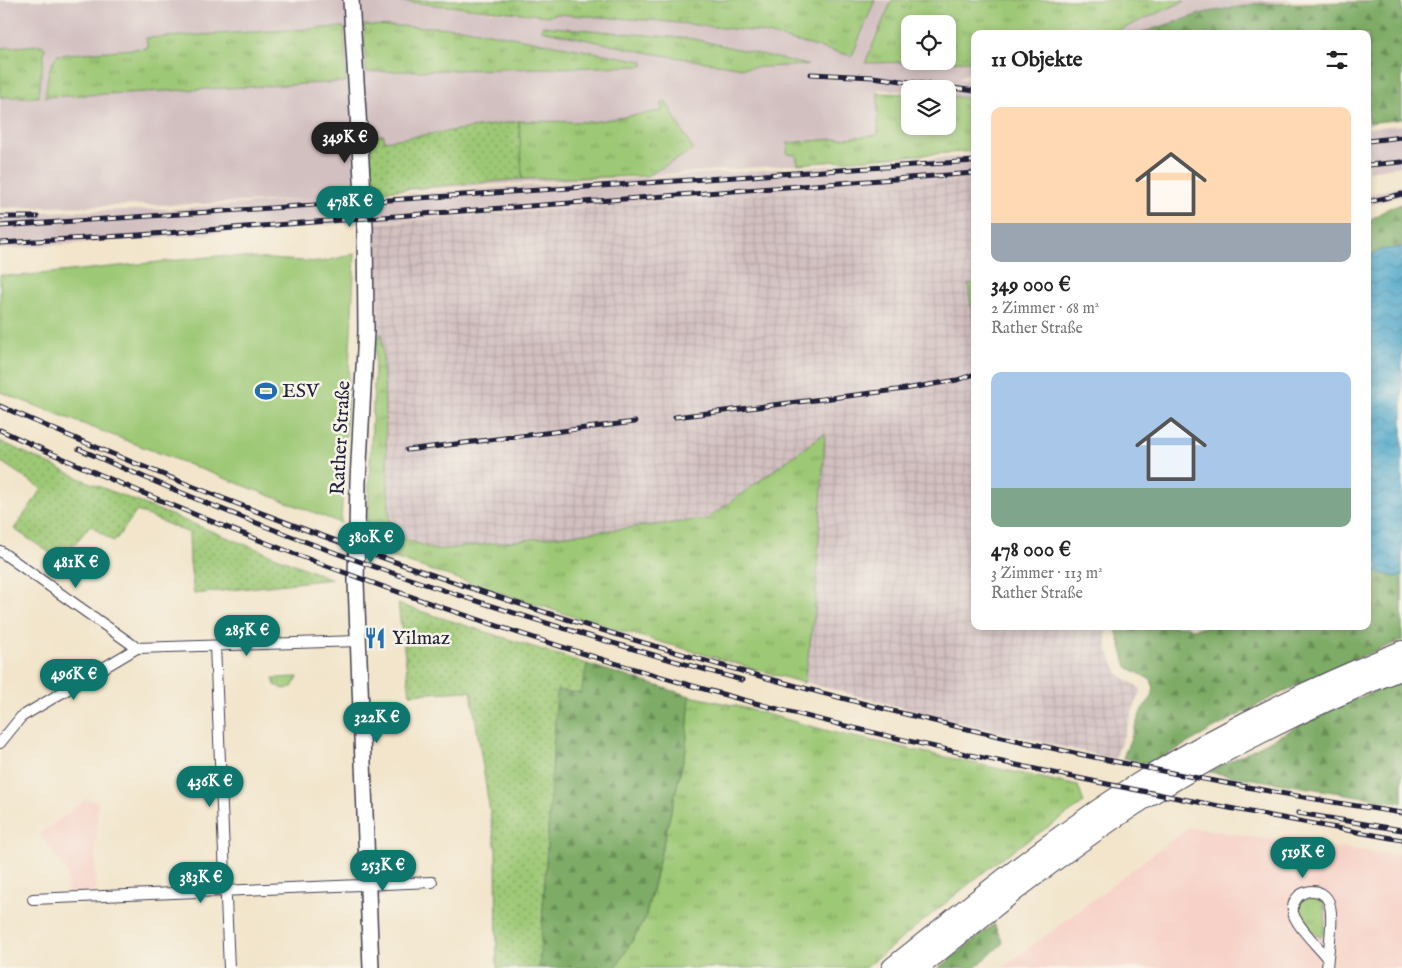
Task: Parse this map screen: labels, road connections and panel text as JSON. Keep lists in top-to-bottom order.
{
  "streets": {
    "street": ["Rather Straße"]
  },
  "places": {
    "sports": ["ESV"],
    "restaurant": ["Yilmaz"]
  },
  "page": {
    "heading": "11 Objekte",
    "list": [
      {
        "name": "349 000 €",
        "note": "2 Zimmer · 68 m² · Rather Straße"
      },
      {
        "name": "478 000 €",
        "note": "3 Zimmer · 113 m² · Rather Straße"
      }
    ],
    "price": [
      "349K €",
      "478K €",
      "380K €",
      "481K €",
      "285K €",
      "496K €",
      "322K €",
      "436K €",
      "519K €",
      "253K €",
      "383K €"
    ]
  }
}
